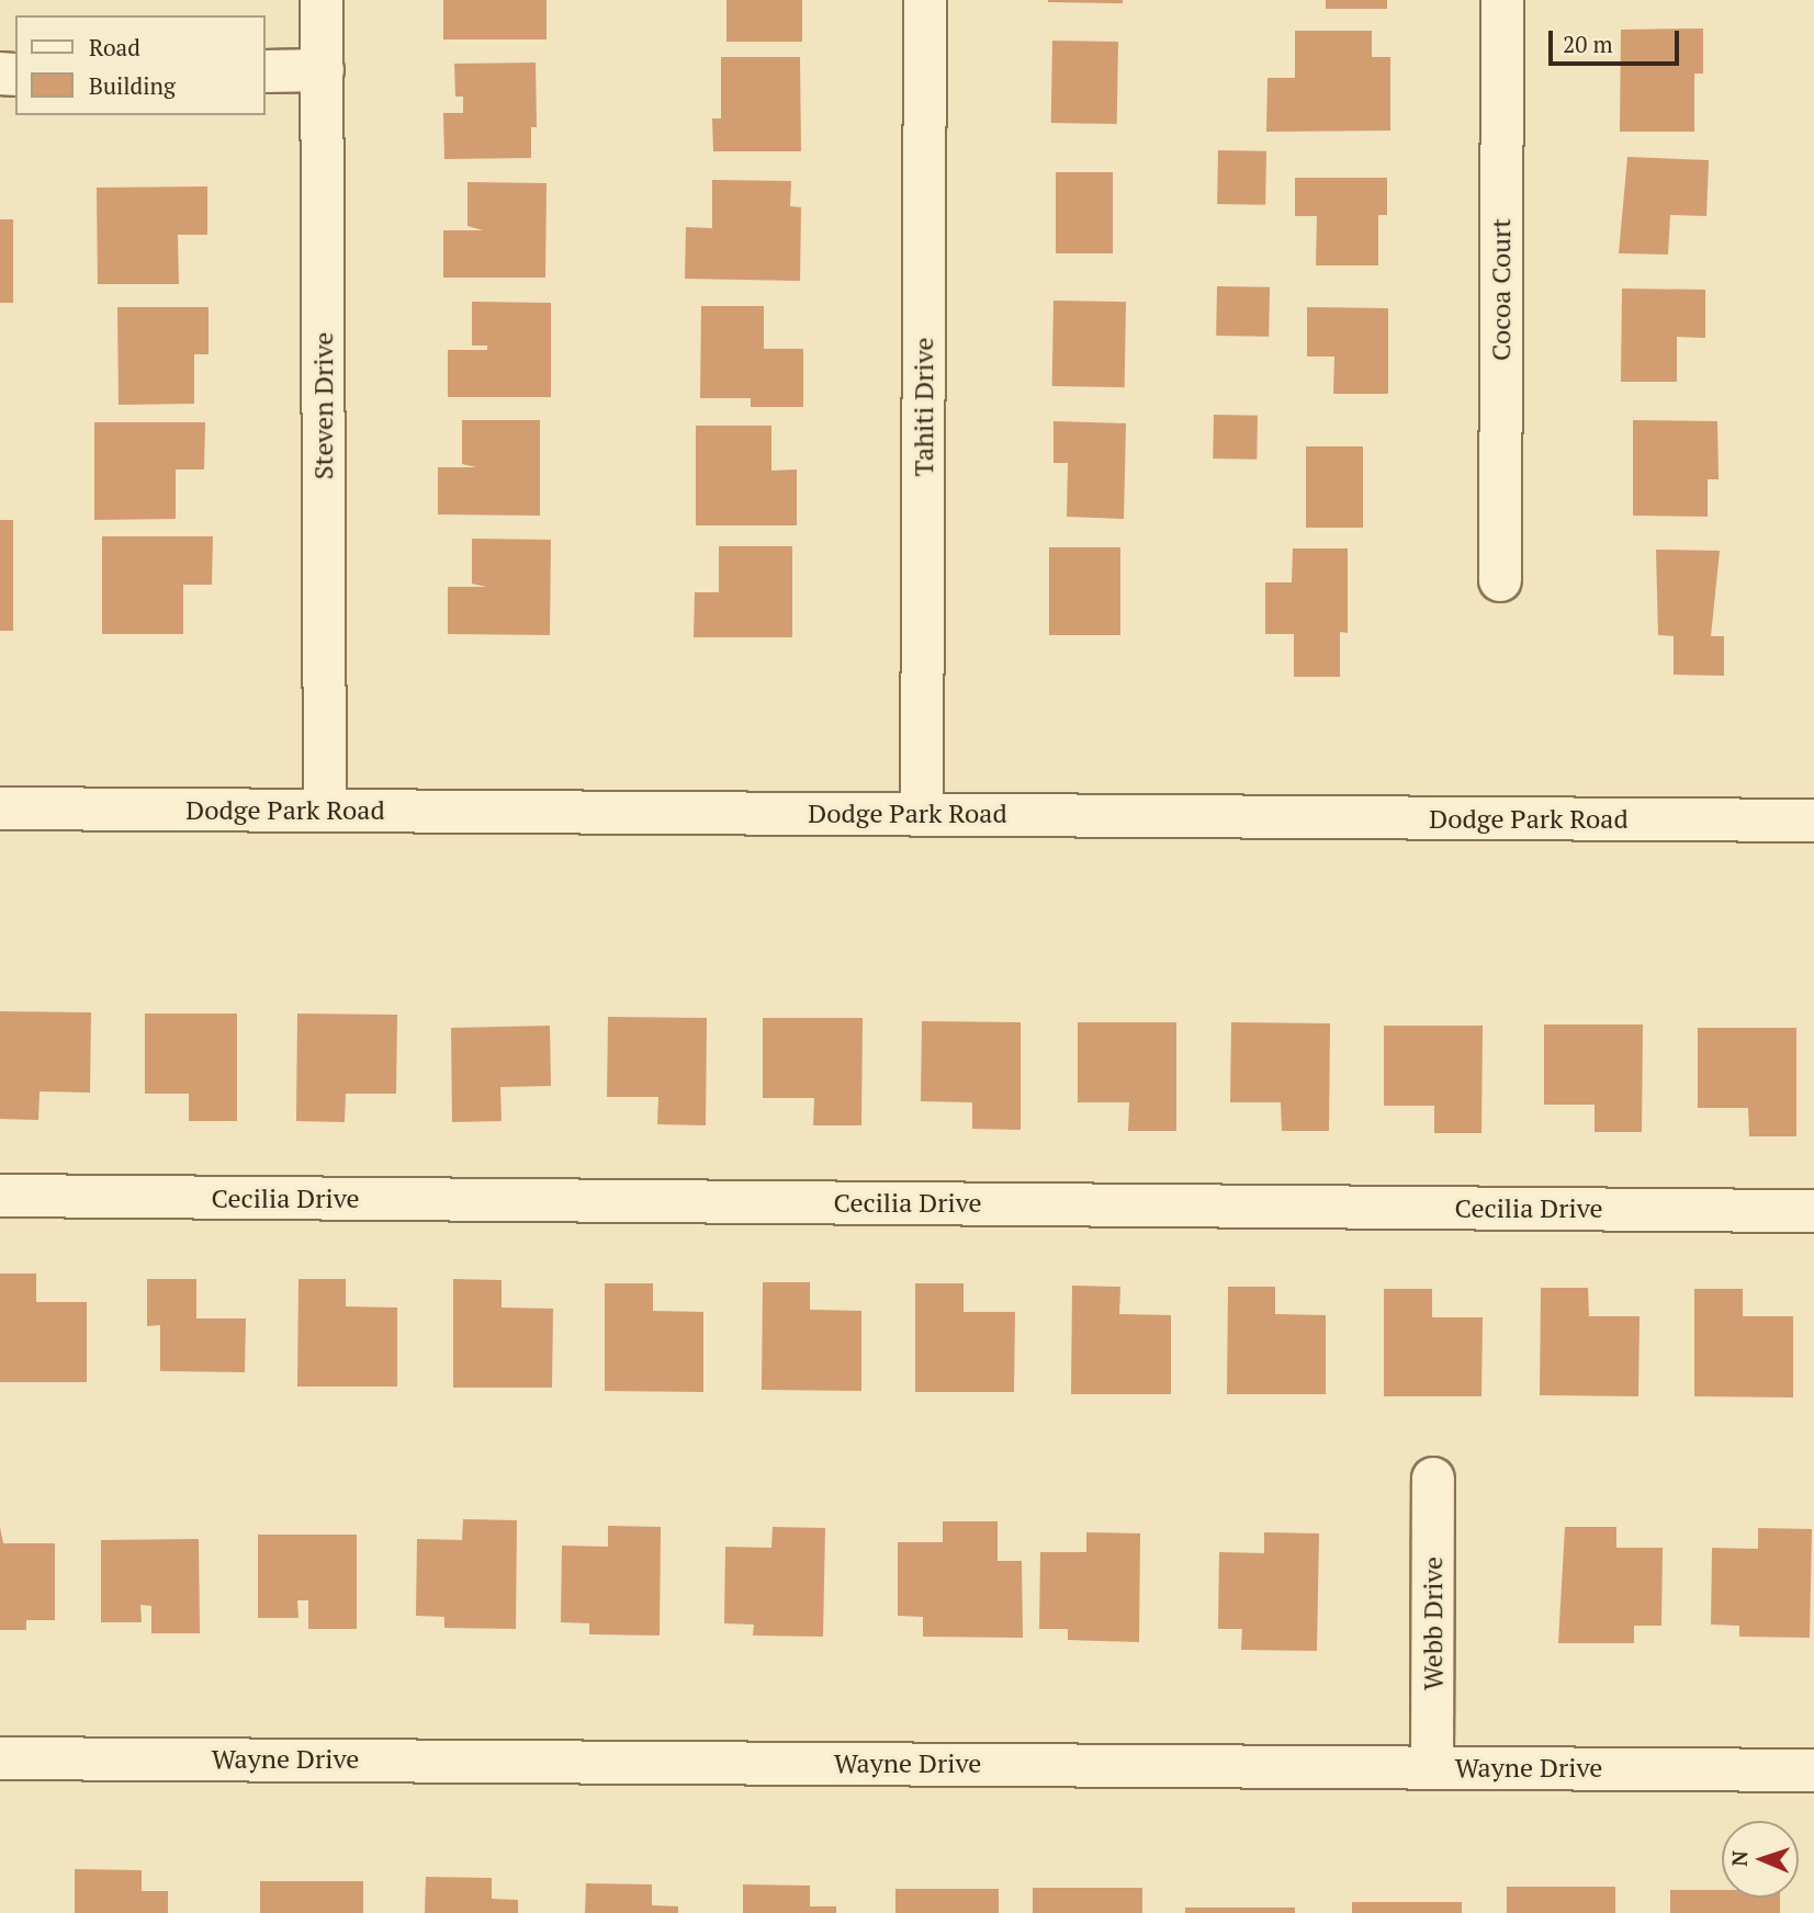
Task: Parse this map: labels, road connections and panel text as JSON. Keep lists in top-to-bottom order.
{
  "streets": {
    "street": [
      "Cocoa Court",
      "Steven Drive",
      "Tahiti Drive",
      "Dodge Park Road",
      "Cecilia Drive",
      "Webb Drive",
      "Wayne Drive"
    ]
  },
  "crossings": [
    ["Steven Drive", "Dodge Park Road"],
    ["Tahiti Drive", "Dodge Park Road"],
    ["Webb Drive", "Wayne Drive"]
  ],
  "legend": ["Road", "Building"],
  "scale_bar": "20 m",
  "north": "left"
}
